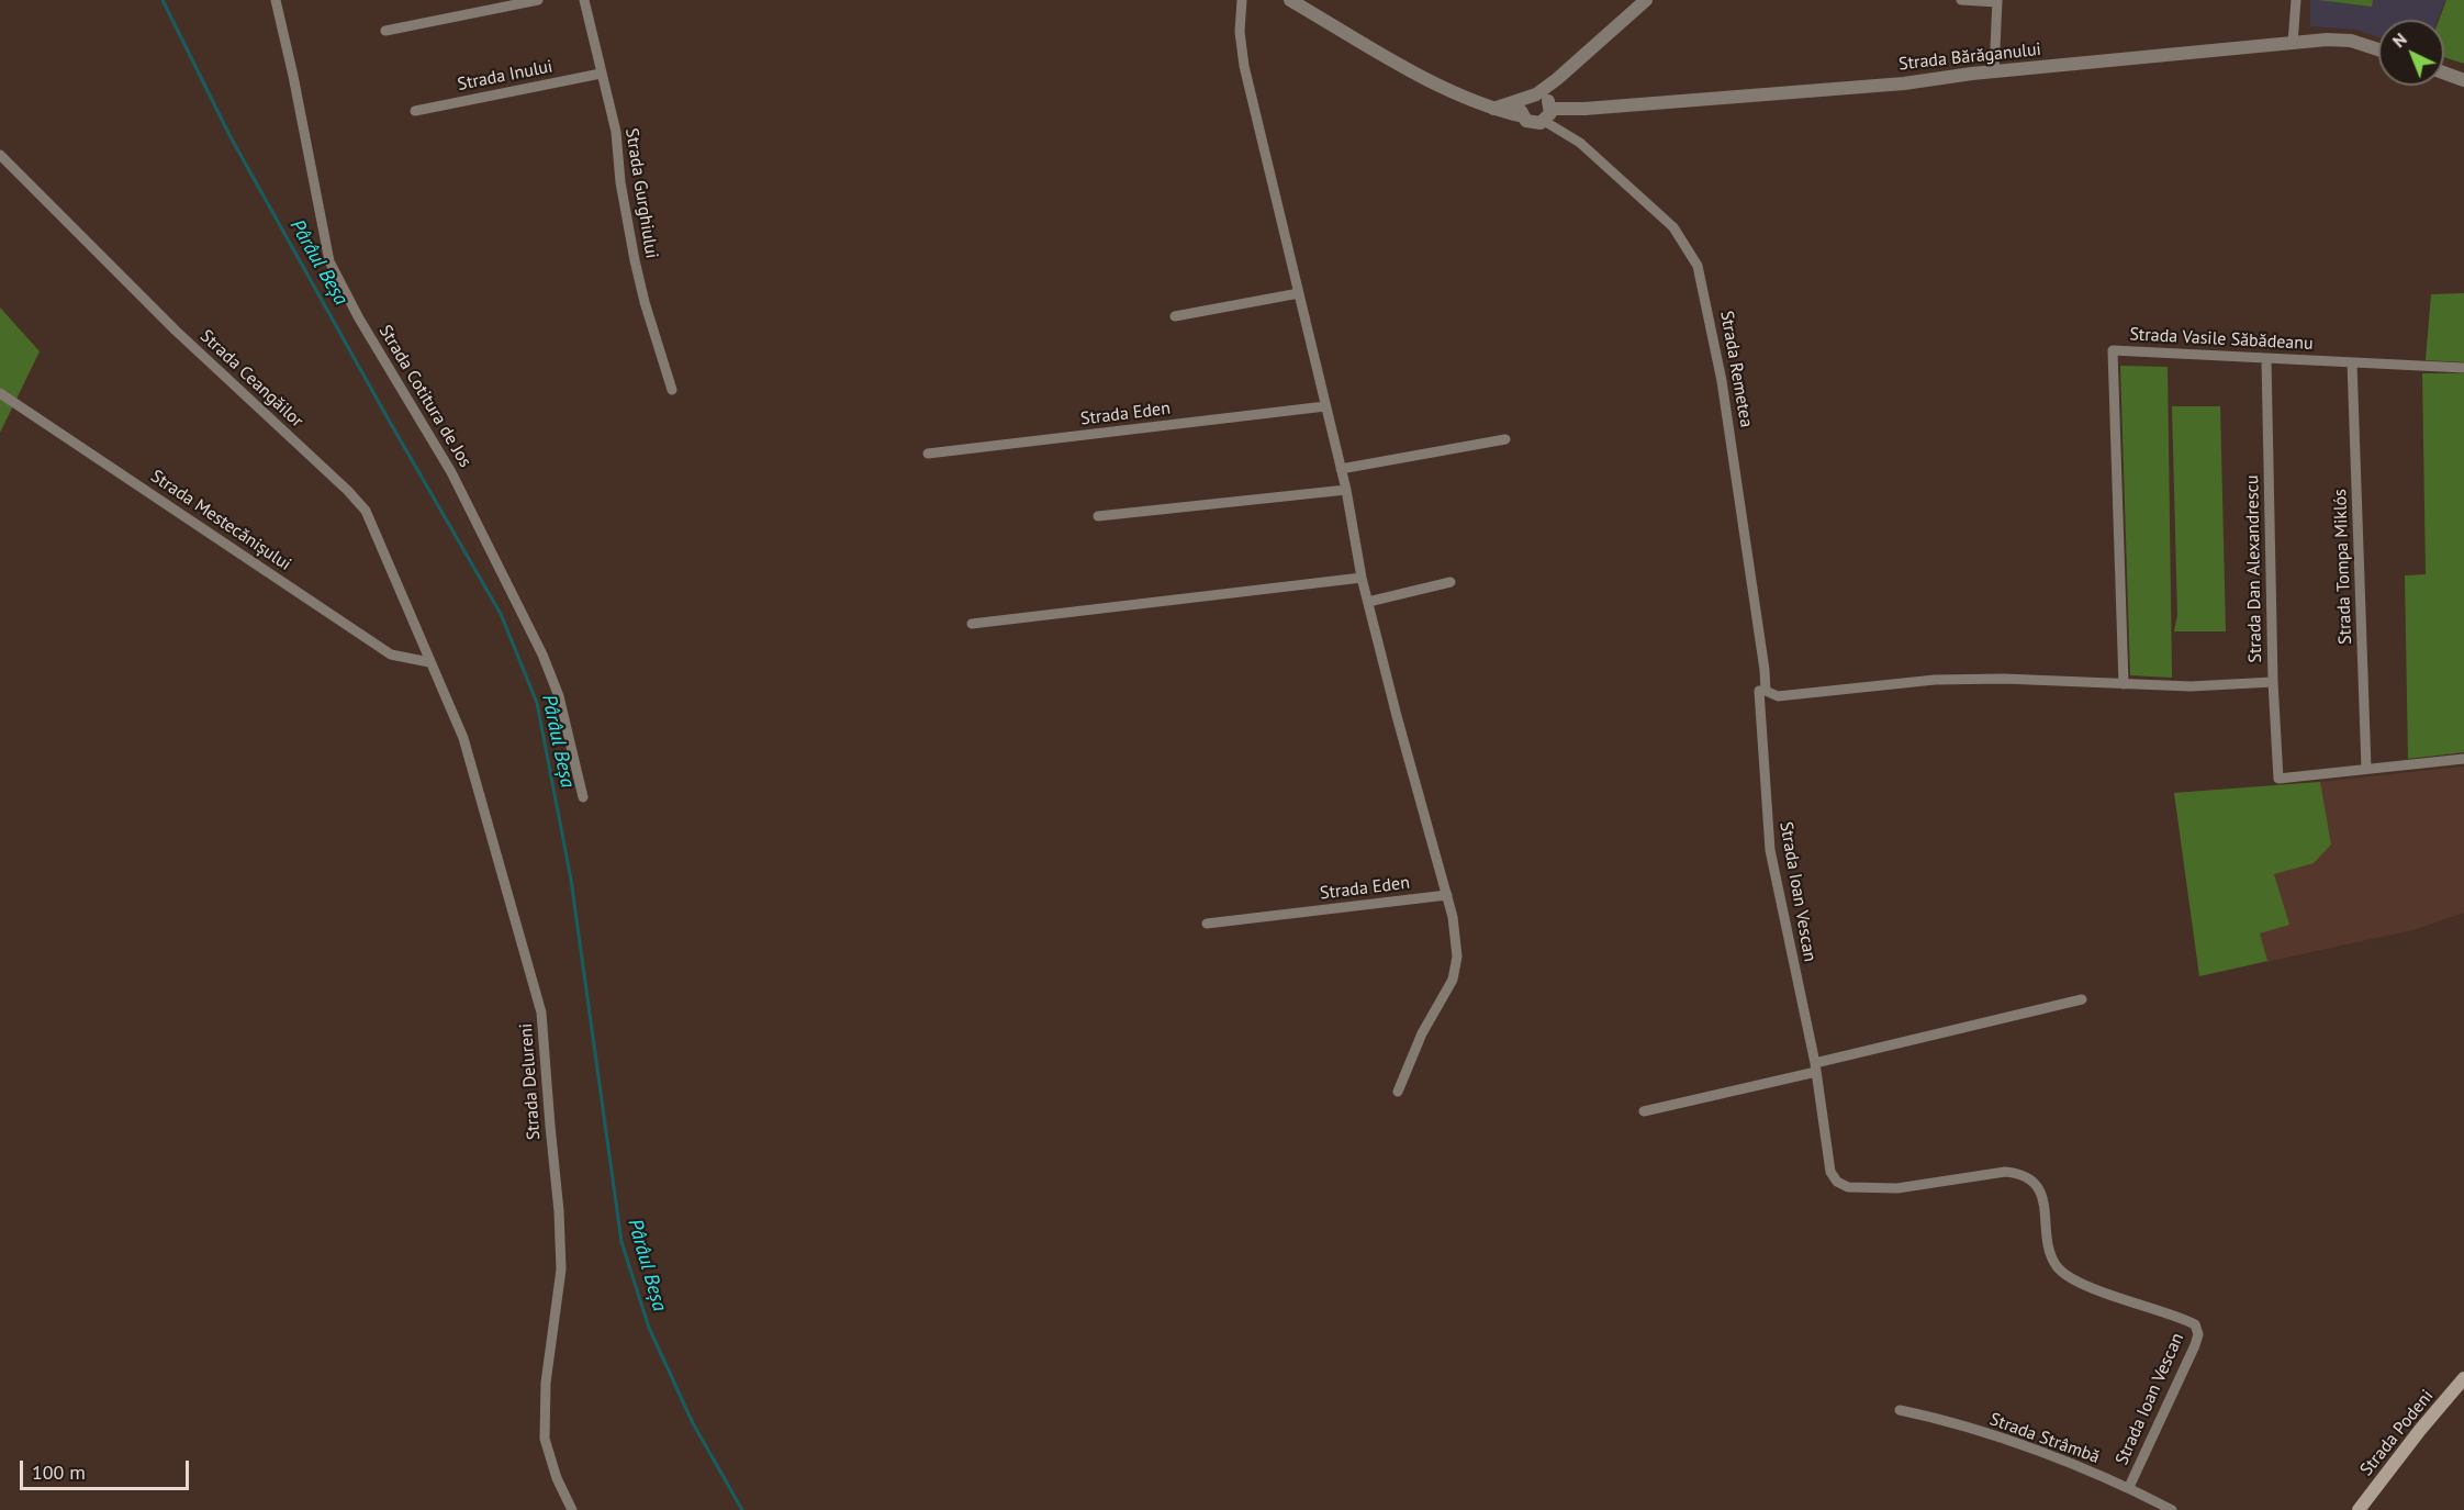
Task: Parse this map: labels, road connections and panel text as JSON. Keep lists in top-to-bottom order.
{
  "streets": {
    "main road": ["Strada Podeni"],
    "street": [
      "Strada Bărăganului",
      "Strada Inului",
      "Strada Gurghiului",
      "Strada Vasile Săbădeanu",
      "Strada Remetea",
      "Strada Ceangăilor",
      "Strada Cotitura de Jos",
      "Strada Eden",
      "Strada Mestecănișului",
      "Strada Tompa Miklós",
      "Strada Dan Alexandrescu",
      "Strada Ioan Vescan",
      "Strada Delureni",
      "Strada Strâmbă"
    ]
  },
  "crossings": [
    ["Strada Bărăganului", "Strada Remetea"],
    ["Strada Inului", "Strada Gurghiului"],
    ["Strada Vasile Săbădeanu", "Strada Tompa Miklós"],
    ["Strada Vasile Săbădeanu", "Strada Dan Alexandrescu"],
    ["Strada Remetea", "Strada Ioan Vescan"],
    ["Strada Ceangăilor", "Strada Mestecănișului"],
    ["Strada Ceangăilor", "Strada Delureni"],
    ["Strada Mestecănișului", "Strada Delureni"],
    ["Strada Tompa Miklós", "Strada Dan Alexandrescu"],
    ["Strada Ioan Vescan", "Strada Strâmbă"]
  ],
  "water": ["Pârâul Beșa"],
  "scale_bar": "100 m",
  "north": "top left"
}
